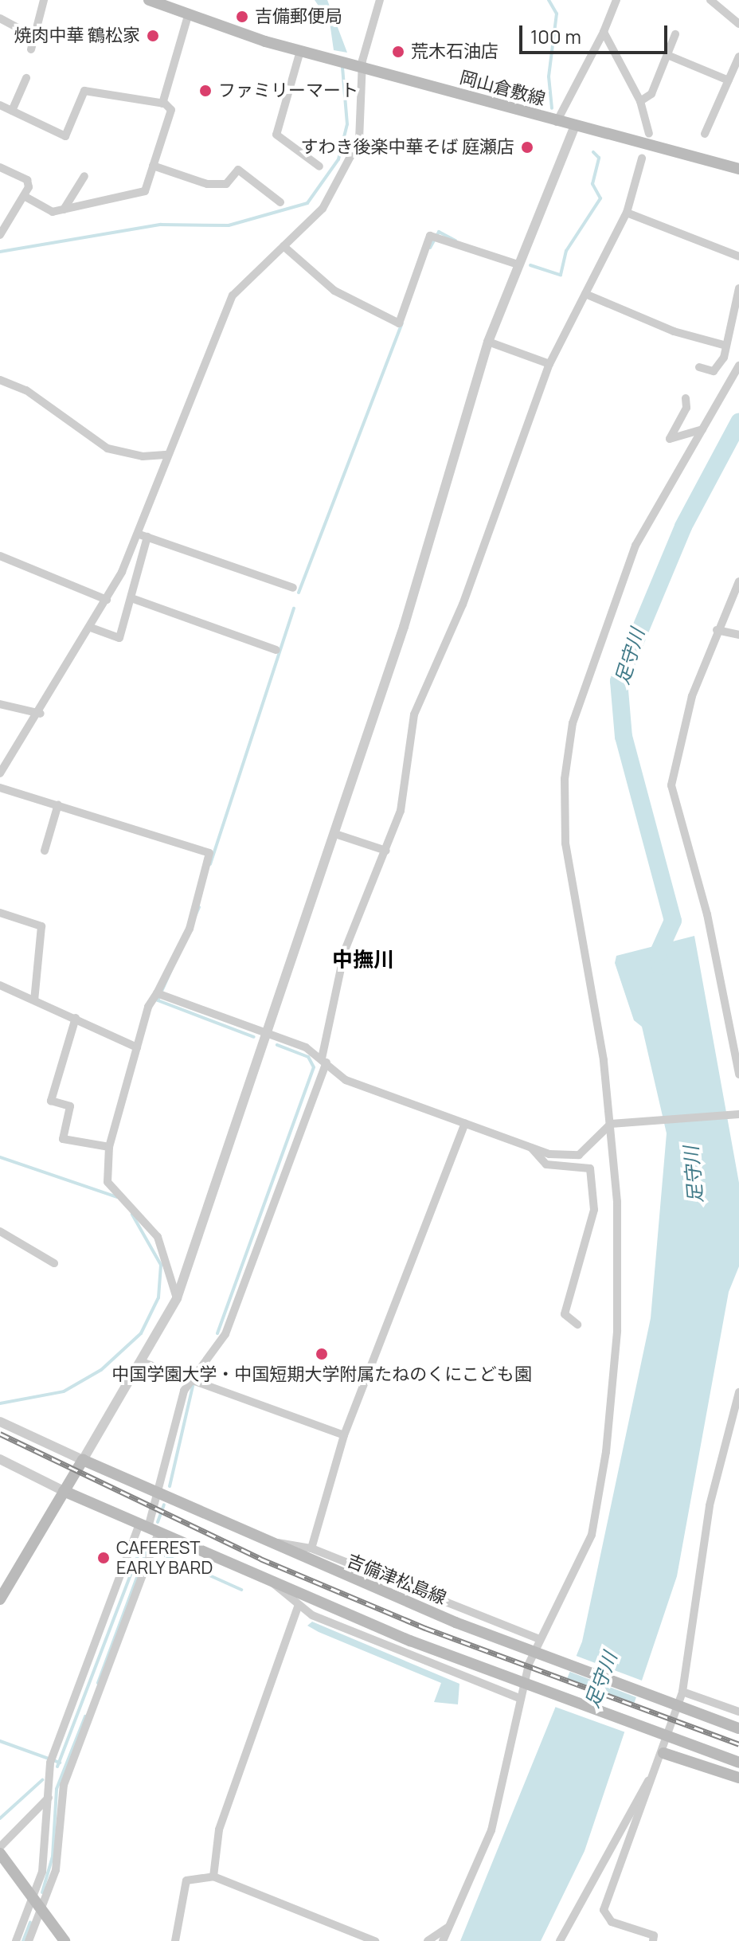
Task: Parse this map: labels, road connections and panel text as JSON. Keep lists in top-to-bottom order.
{
  "streets": {
    "main road": ["岡山倉敷線", "吉備津松島線"]
  },
  "districts": ["中撫川"],
  "water": ["足守川"],
  "places": [
    "吉備郵便局",
    "焼肉中華 鶴松家",
    "荒木石油店",
    "ファミリーマート",
    "すわき後楽中華そば 庭瀬店",
    "中国学園大学・中国短期大学附属たねのくにこども園",
    "CAFEREST EARLY BARD"
  ],
  "scale_bar": "100 m"
}
